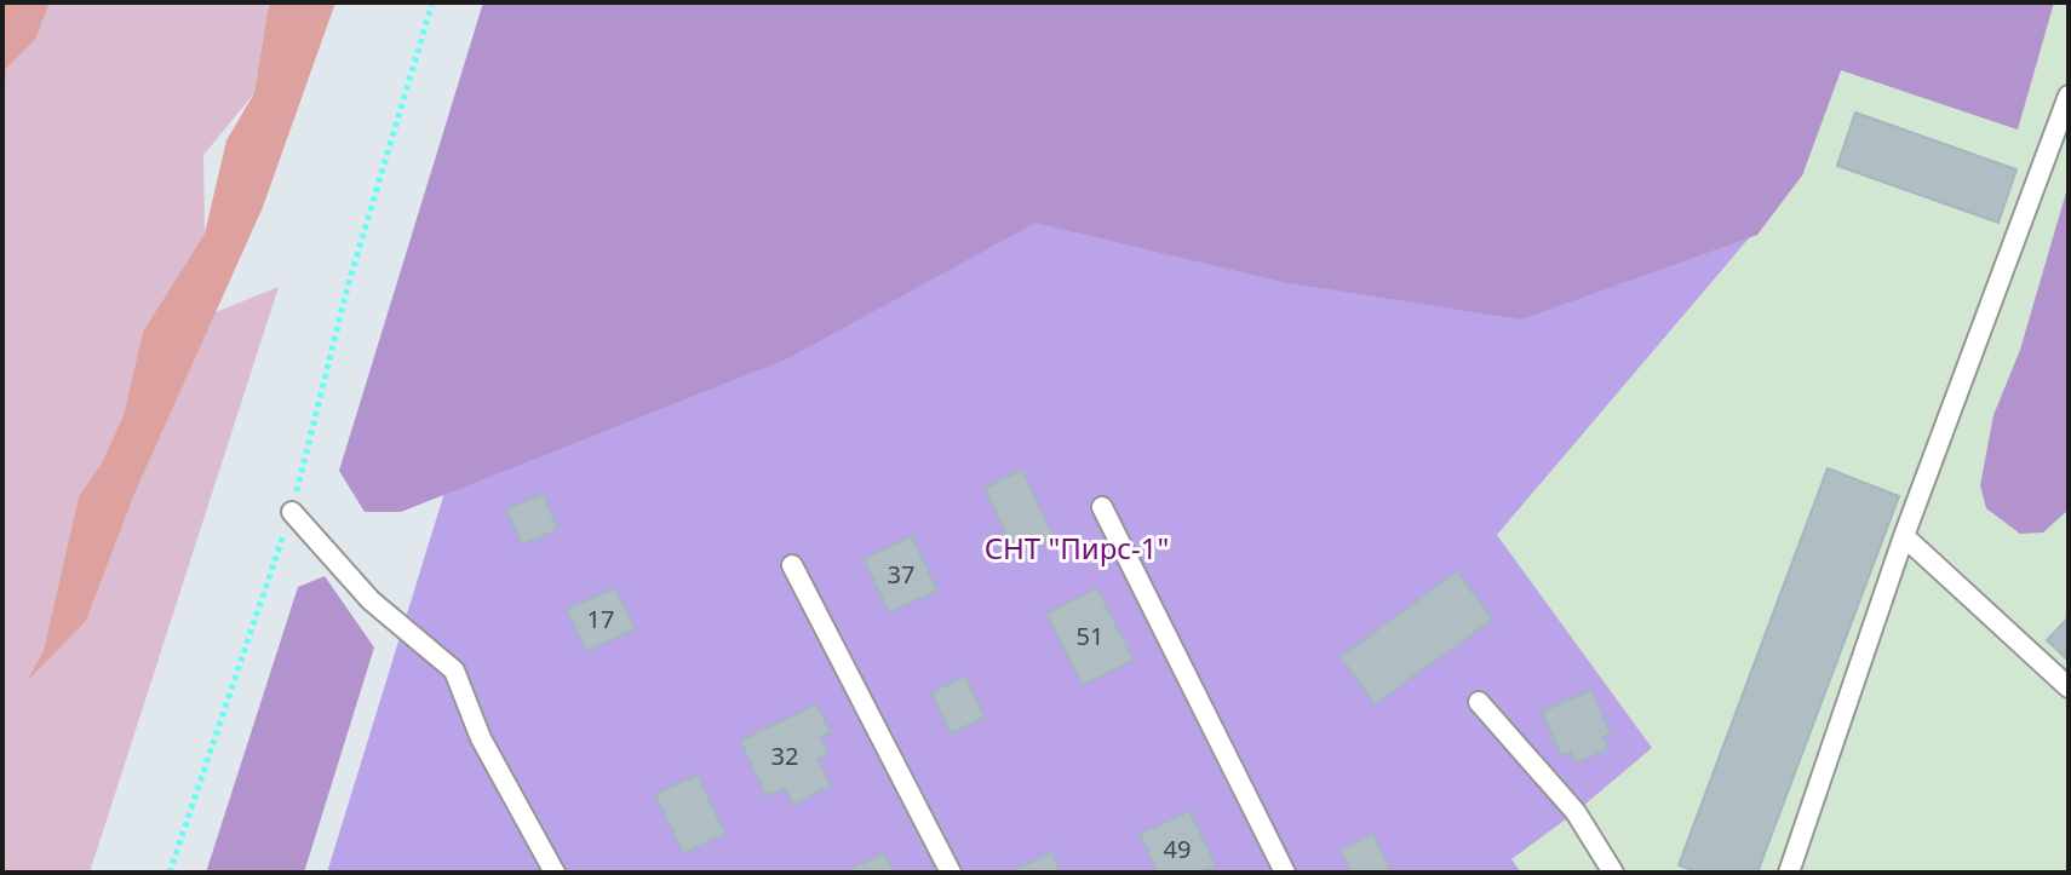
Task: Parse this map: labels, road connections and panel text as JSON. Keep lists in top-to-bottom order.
{
  "parks": ["СНТ \"Пирс-1\""],
  "house_numbers": [
    "37",
    "17",
    "51",
    "32",
    "49"
  ]
}
